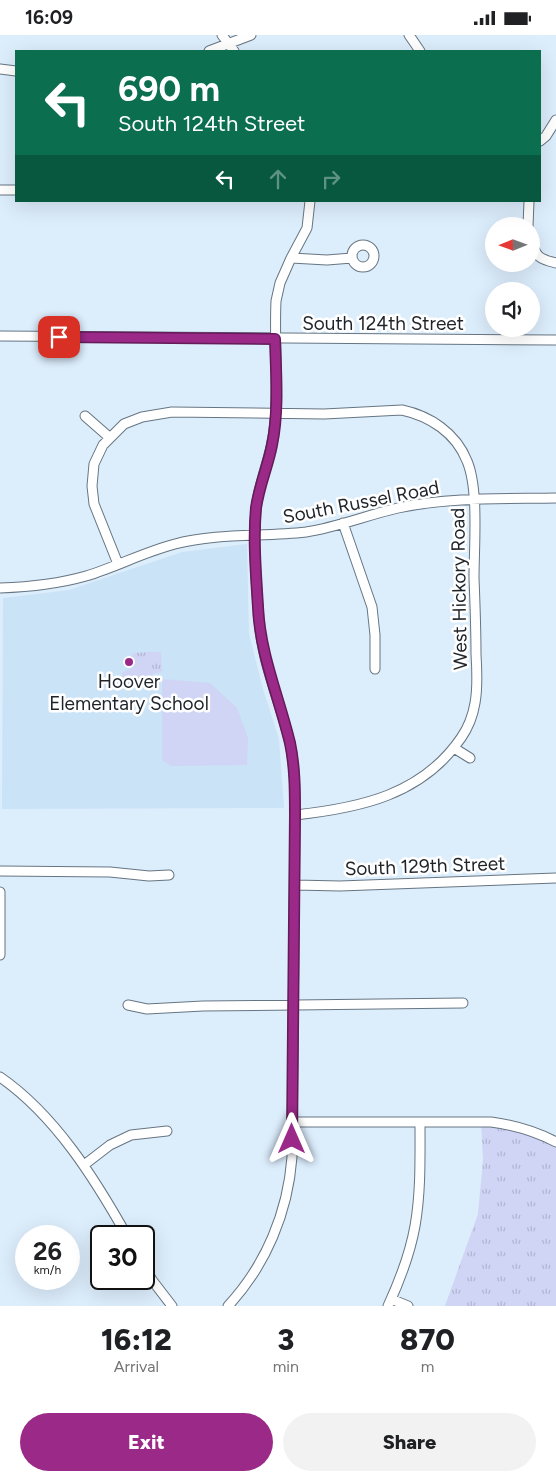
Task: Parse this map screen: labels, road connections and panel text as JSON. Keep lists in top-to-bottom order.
{
  "streets": {
    "street": [
      "South 124th Street",
      "South Russel Road",
      "West Hickory Road",
      "South 129th Street"
    ]
  },
  "crossings": [
    ["South Russel Road", "West Hickory Road"]
  ],
  "places": ["Hoover Elementary School"],
  "north": "left",
  "page": {
    "status": "16:09",
    "turn": ["690 m", "South 124th Street"],
    "speed": "26 km/h",
    "limit": "30",
    "eta": [
      "16:12",
      "Arrival",
      "3",
      "min",
      "870",
      "m"
    ],
    "buttons": ["Exit", "Share"]
  }
}
